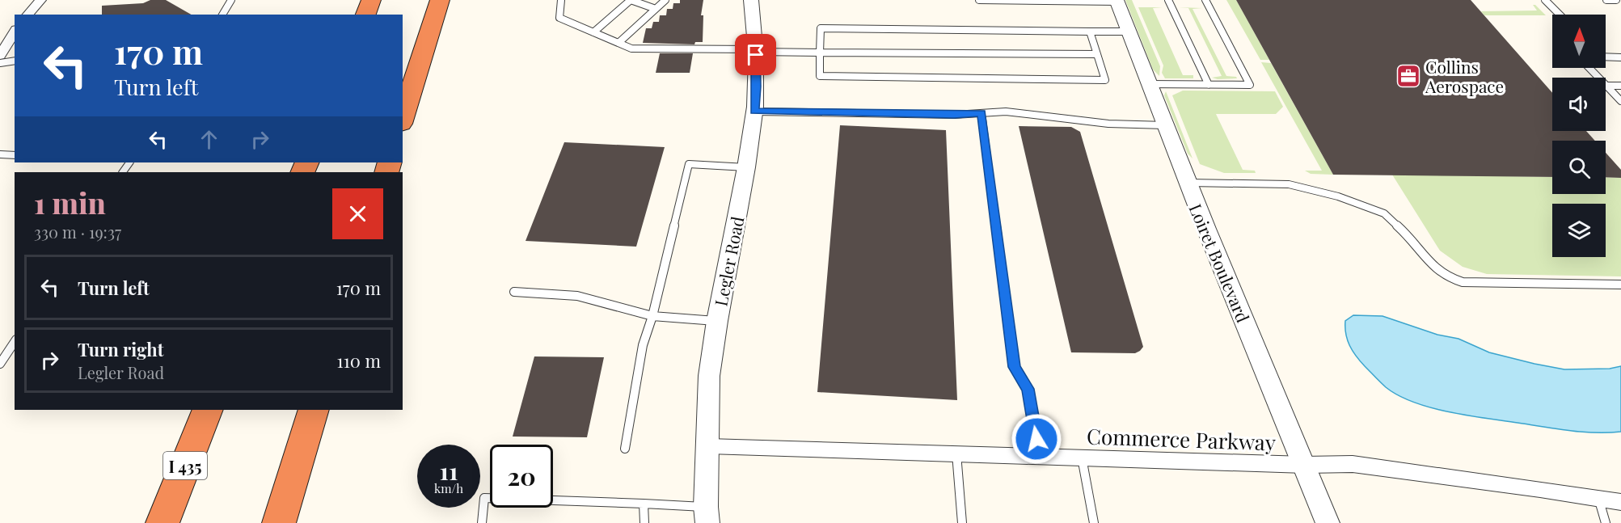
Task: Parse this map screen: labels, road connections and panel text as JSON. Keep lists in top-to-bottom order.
{
  "streets": {
    "highway": ["I 435"],
    "street": ["Legler Road", "Loiret Boulevard", "Commerce Parkway"]
  },
  "crossings": [
    ["Legler Road", "Commerce Parkway"],
    ["Loiret Boulevard", "Commerce Parkway"]
  ],
  "places": {
    "office": ["Collins Aerospace"]
  },
  "north": "top",
  "page": {
    "turn": ["170 m", "Turn left"],
    "heading": ["1 min", "330 m · 19:37"],
    "list": [
      {
        "name": "Turn left",
        "value": "170 m"
      },
      {
        "name": "Turn right",
        "note": "Legler Road",
        "value": "110 m"
      }
    ],
    "speed": "11 km/h",
    "limit": "20"
  }
}
